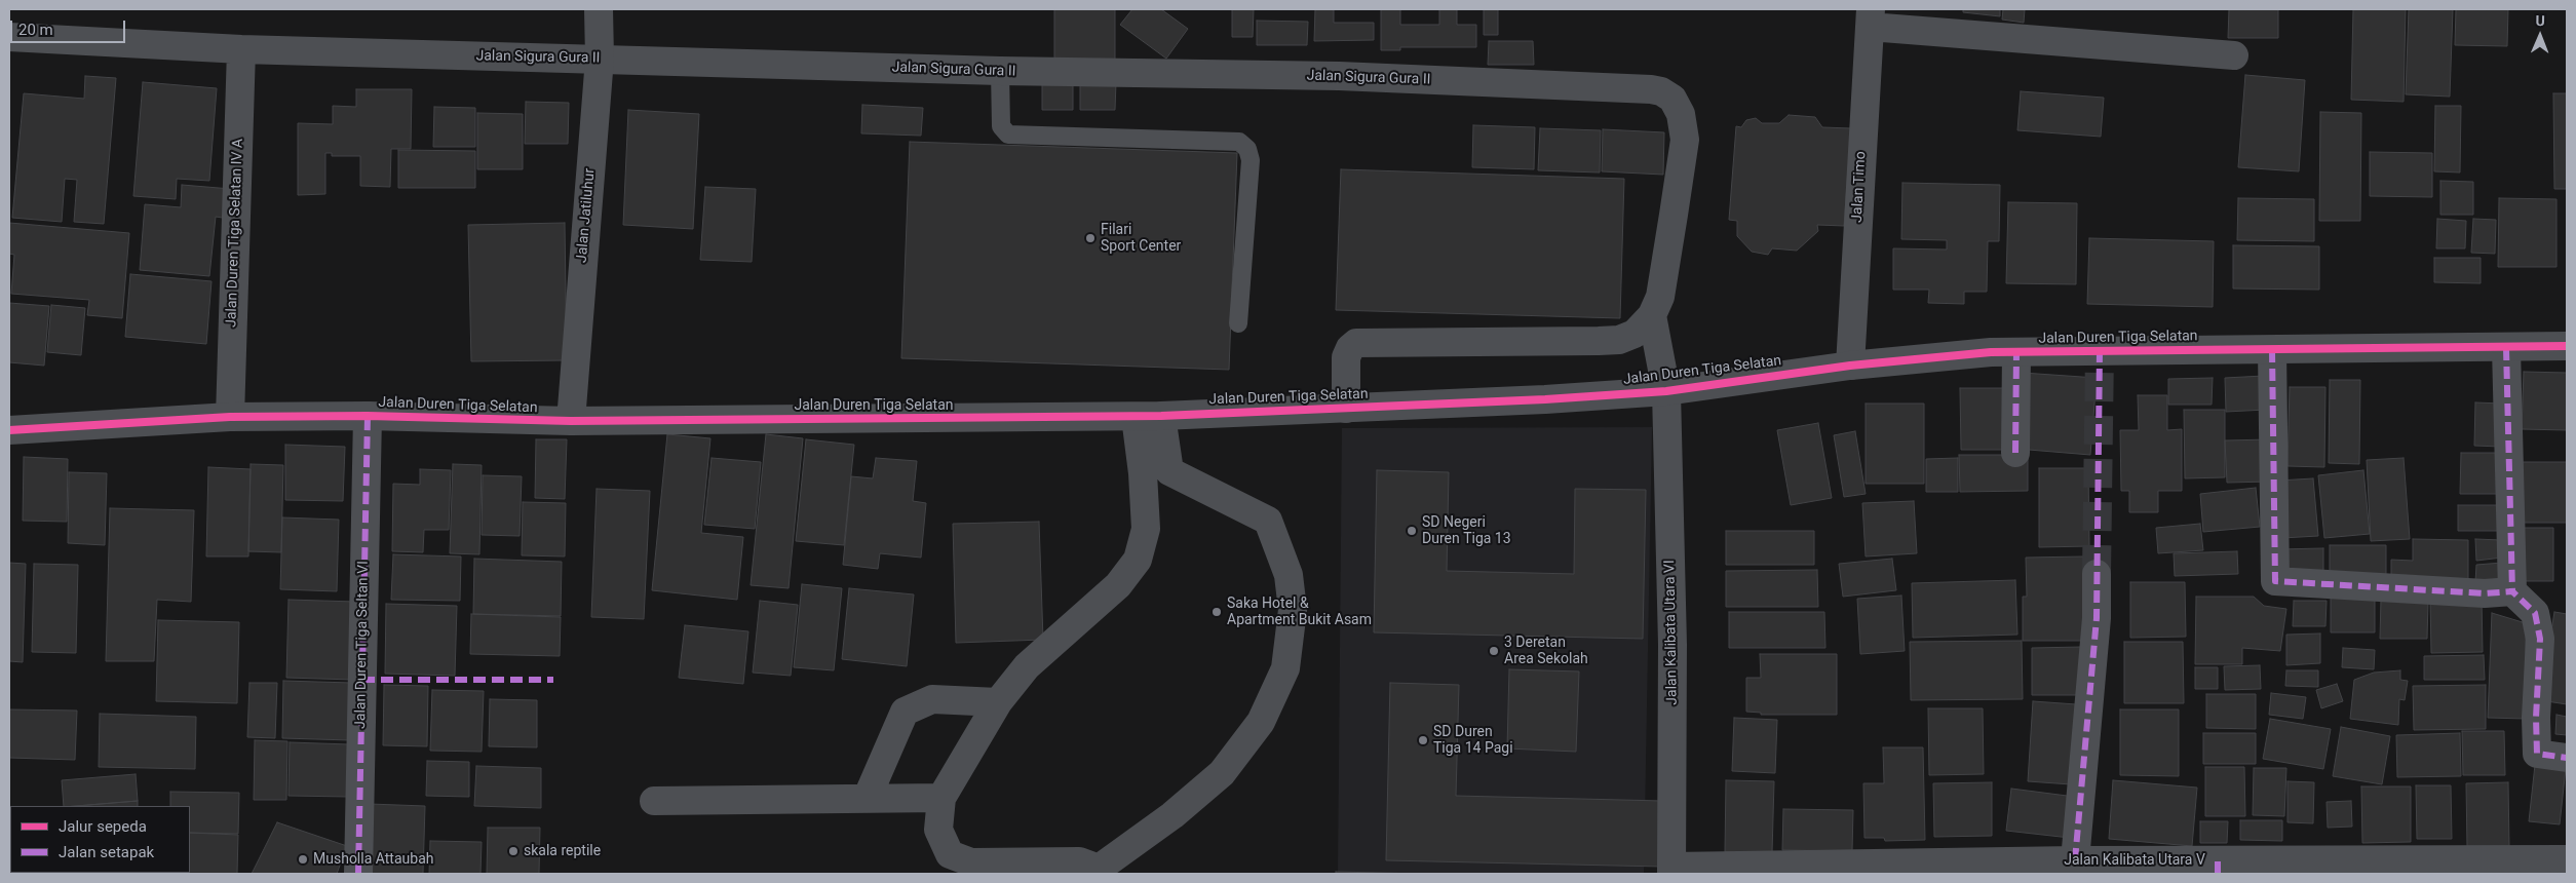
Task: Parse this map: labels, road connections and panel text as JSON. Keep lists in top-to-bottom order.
{
  "streets": {
    "street": [
      "Jalan Sigura Gura II",
      "Jalan Timo",
      "Jalan Jatiluhur",
      "Jalan Duren Tiga Selatan IV A",
      "Jalan Duren Tiga Selatan",
      "Jalan Kalibata Utara VI",
      "Jalan Duren Tiga Seltan VI",
      "Jalan Kalibata Utara V"
    ]
  },
  "crossings": [
    ["Jalan Sigura Gura II", "Jalan Jatiluhur"],
    ["Jalan Sigura Gura II", "Jalan Duren Tiga Selatan IV A"],
    ["Jalan Sigura Gura II", "Jalan Duren Tiga Selatan"],
    ["Jalan Timo", "Jalan Duren Tiga Selatan"],
    ["Jalan Jatiluhur", "Jalan Duren Tiga Selatan"],
    ["Jalan Duren Tiga Selatan IV A", "Jalan Duren Tiga Selatan"],
    ["Jalan Duren Tiga Selatan", "Jalan Kalibata Utara VI"],
    ["Jalan Duren Tiga Selatan", "Jalan Duren Tiga Seltan VI"],
    ["Jalan Kalibata Utara VI", "Jalan Kalibata Utara V"]
  ],
  "places": [
    "Filari Sport Center",
    "SD Negeri Duren Tiga 13",
    "Saka Hotel & Apartment Bukit Asam",
    "3 Deretan Area Sekolah",
    "SD Duren Tiga 14 Pagi",
    "skala reptile",
    "Musholla Attaubah"
  ],
  "legend": ["Jalur sepeda", "Jalan setapak"],
  "scale_bar": "20 m",
  "north": "top"
}
